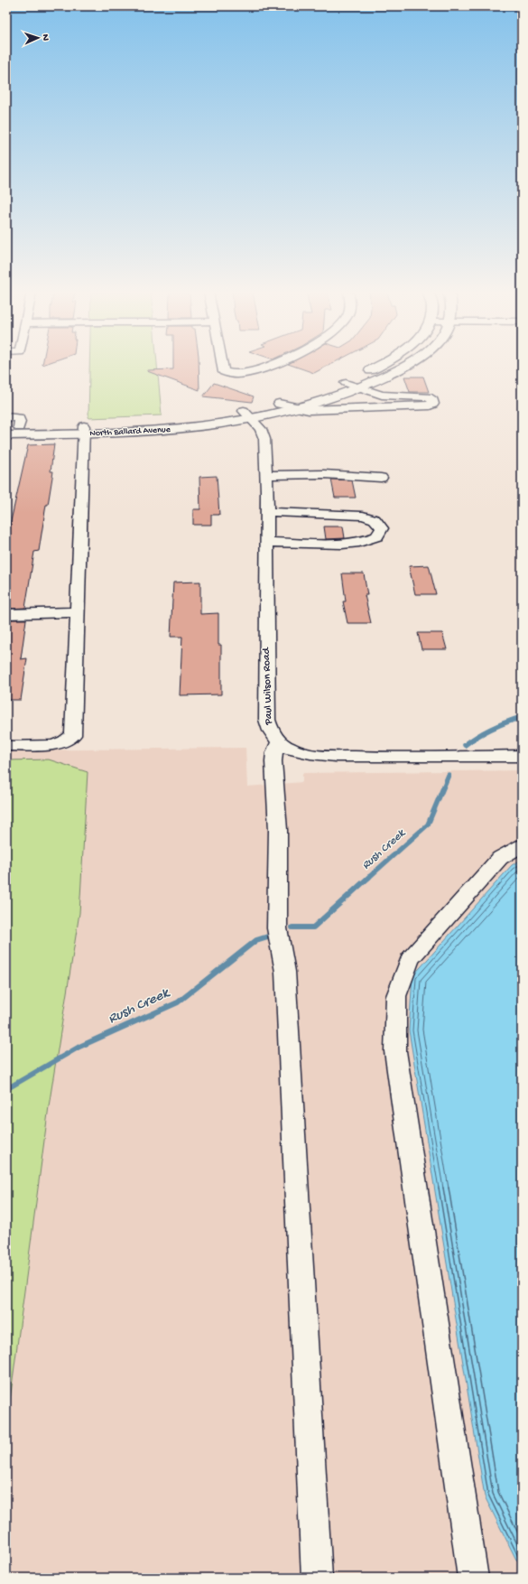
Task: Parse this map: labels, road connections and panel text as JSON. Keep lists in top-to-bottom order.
{
  "streets": {
    "main road": ["North Ballard Avenue"],
    "street": ["Paul Wilson Road"]
  },
  "crossings": [
    ["North Ballard Avenue", "Paul Wilson Road"]
  ],
  "water": ["Rush Creek"],
  "north": "right"
}
